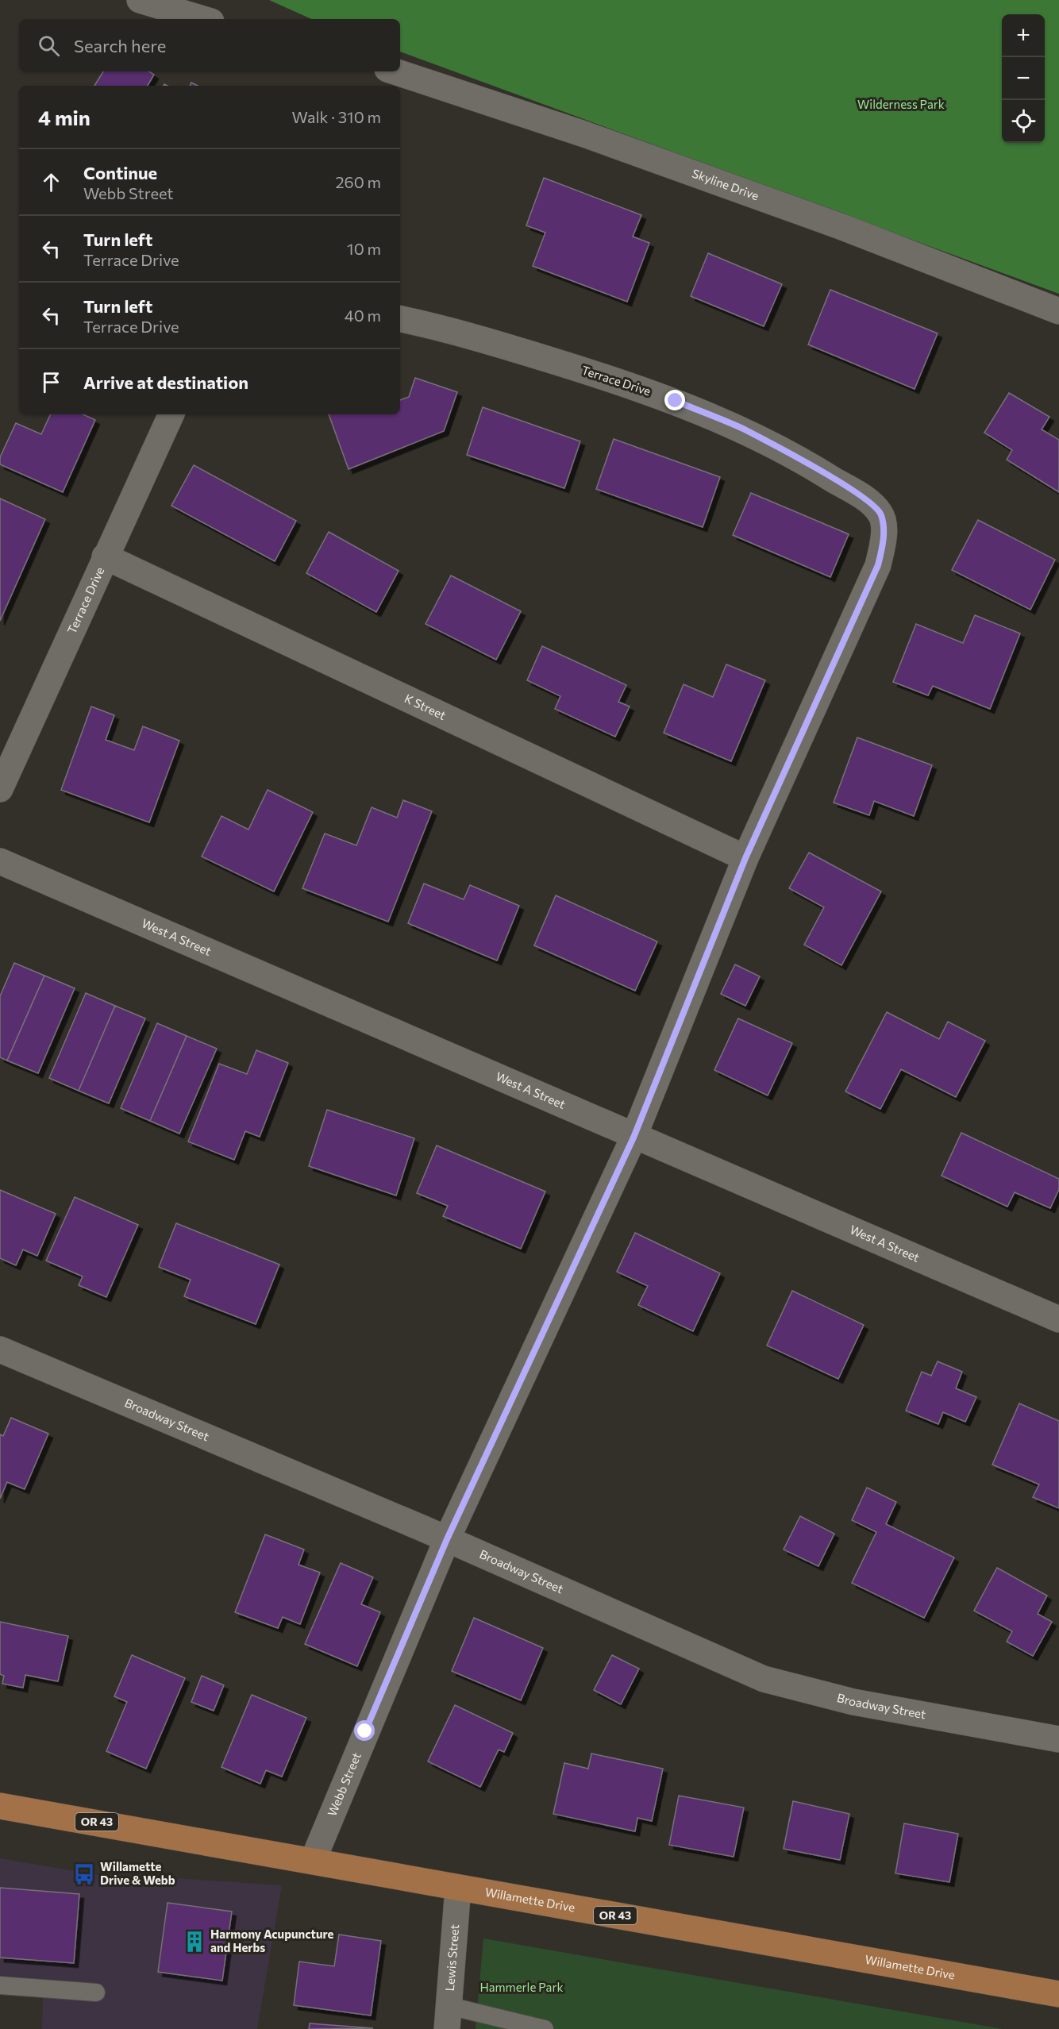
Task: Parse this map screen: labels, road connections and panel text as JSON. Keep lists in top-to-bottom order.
{
  "streets": {
    "main road": ["OR 43", "Willamette Drive"],
    "street": [
      "Skyline Drive",
      "Terrace Drive",
      "K Street",
      "West A Street",
      "Broadway Street",
      "Webb Street",
      "Lewis Street"
    ]
  },
  "crossings": [
    ["Terrace Drive", "K Street"],
    ["Terrace Drive", "Webb Street"],
    ["K Street", "Webb Street"],
    ["West A Street", "Webb Street"],
    ["Broadway Street", "Webb Street"],
    ["Webb Street", "Willamette Drive"],
    ["Willamette Drive", "Lewis Street"]
  ],
  "parks": ["Wilderness Park", "Hammerle Park"],
  "places": {
    "bus stop": ["Willamette Drive & Webb"],
    "building": ["Harmony Acupuncture and Herbs"]
  },
  "page": {
    "map_buttons": ["+", "−"],
    "search": "Search here",
    "heading": ["4 min", "Walk · 310 m"],
    "list": [
      ["Continue", "Webb Street", "260 m"],
      ["Turn left", "Terrace Drive", "10 m"],
      ["Turn left", "Terrace Drive", "40 m"],
      "Arrive at destination"
    ]
  }
}
